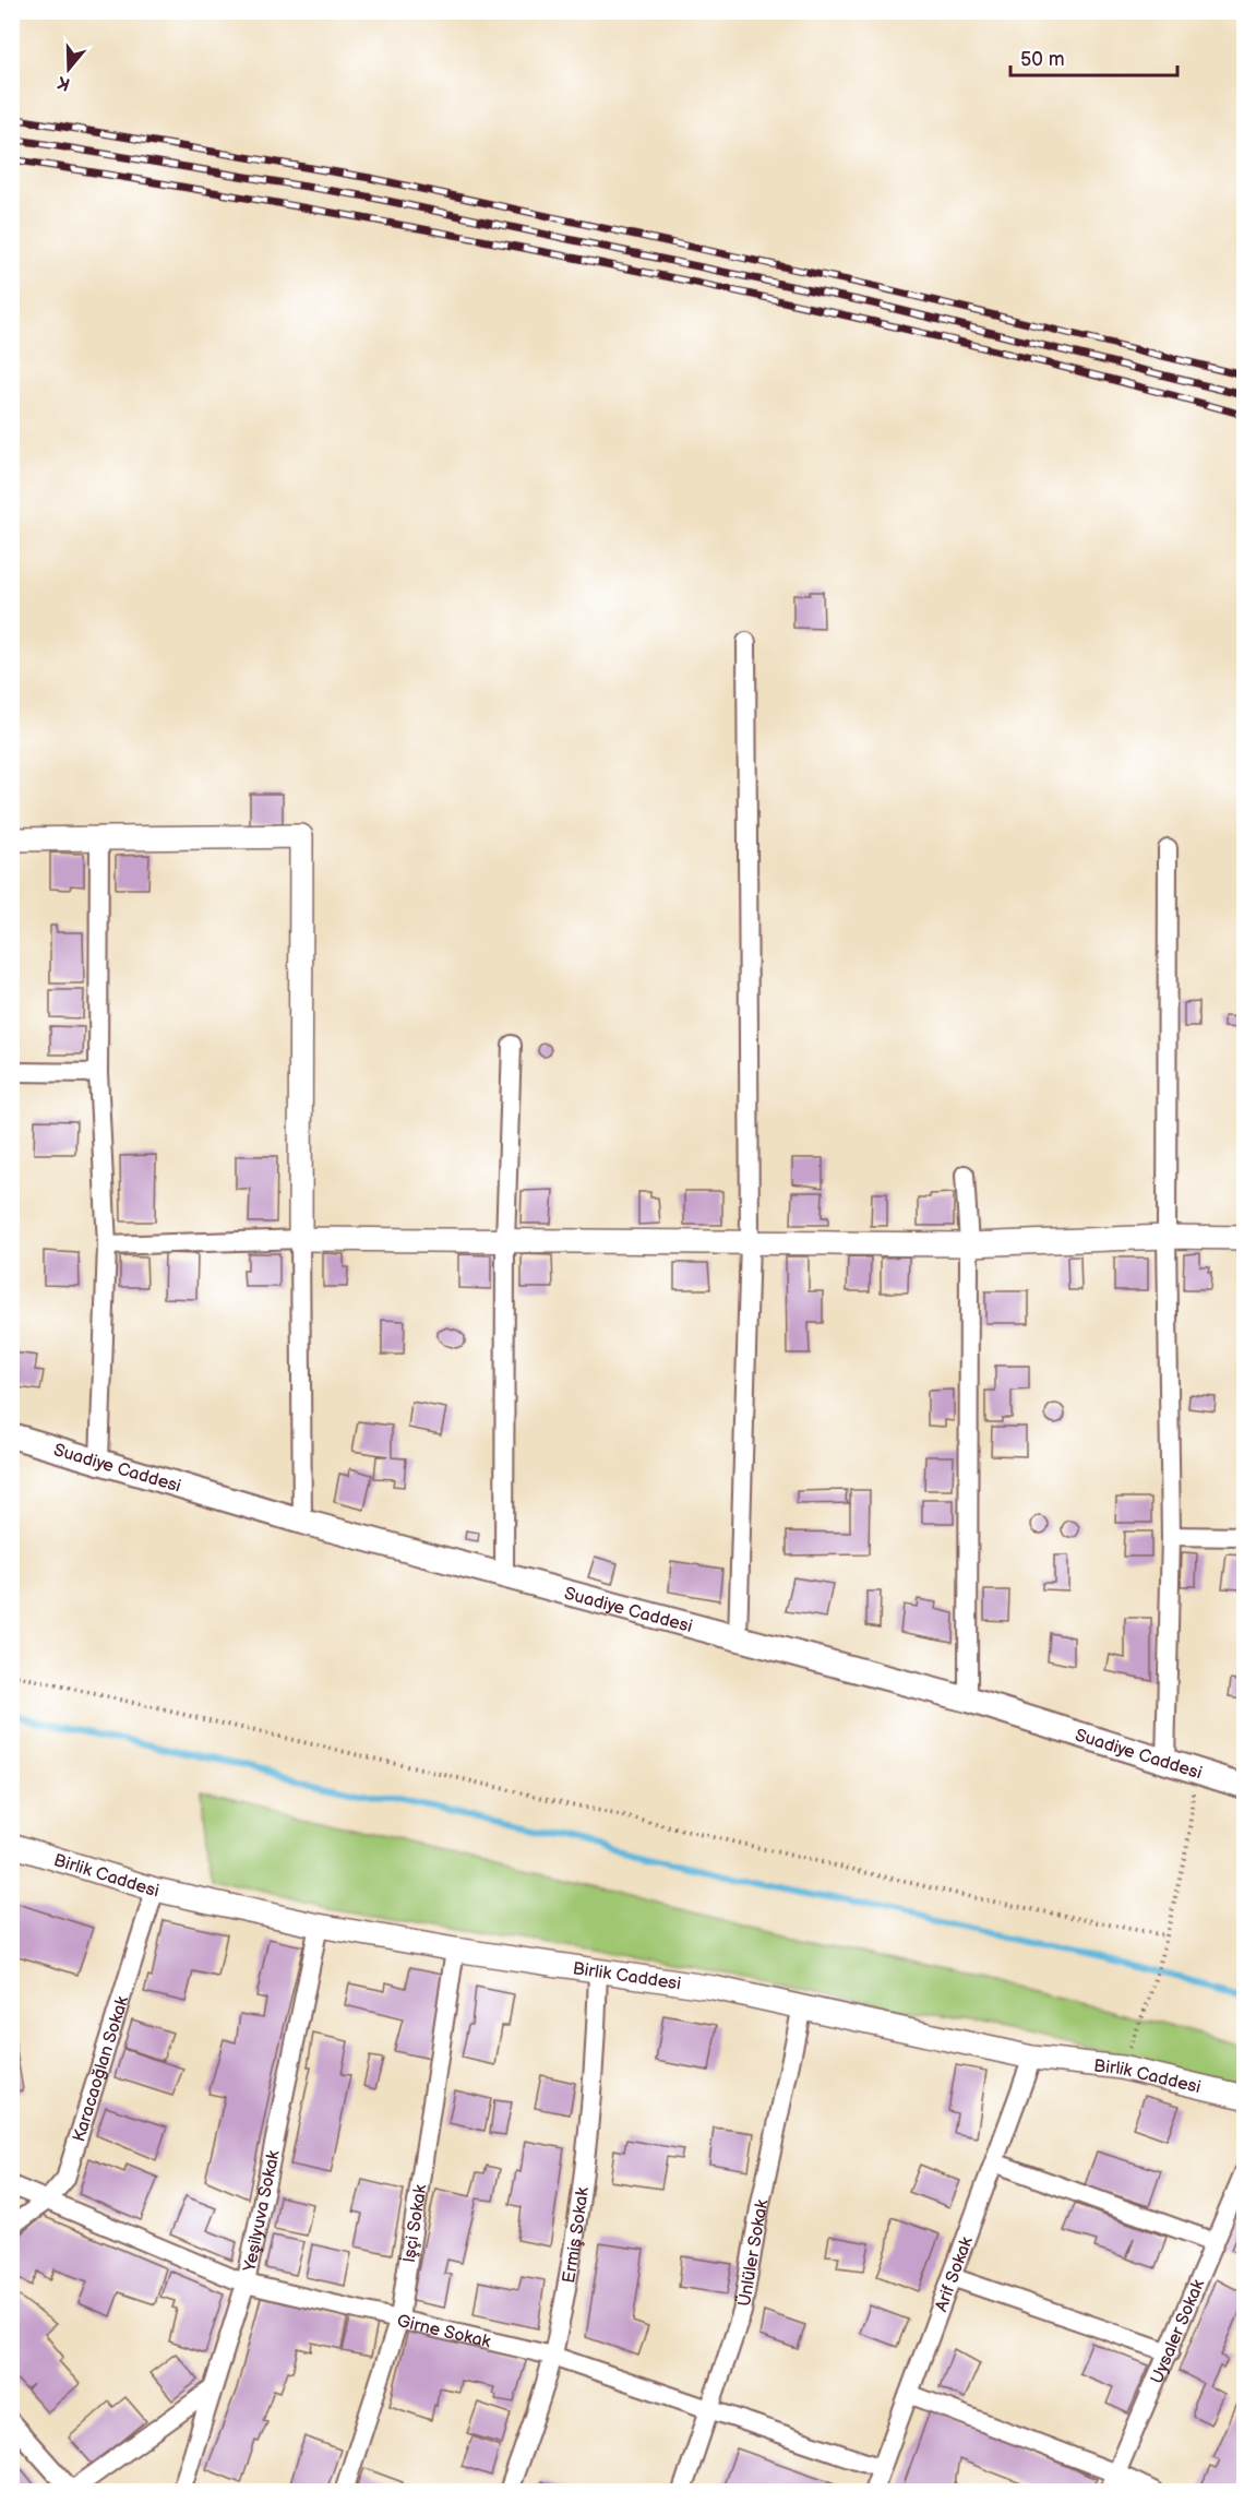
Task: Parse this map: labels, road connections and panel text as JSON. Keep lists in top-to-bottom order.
{
  "streets": {
    "main road": ["Suadiye Caddesi"],
    "street": [
      "Birlik Caddesi",
      "Karacaoğlan Sokak",
      "Yeşilyuva Sokak",
      "İşçi Sokak",
      "Ermiş Sokak",
      "Ünlüler Sokak",
      "Arif Sokak",
      "Girne Sokak",
      "Uysaler Sokak"
    ]
  },
  "crossings": [
    ["Birlik Caddesi", "Karacaoğlan Sokak"],
    ["Birlik Caddesi", "Yeşilyuva Sokak"],
    ["Birlik Caddesi", "İşçi Sokak"],
    ["Birlik Caddesi", "Ermiş Sokak"],
    ["Birlik Caddesi", "Ünlüler Sokak"],
    ["Birlik Caddesi", "Arif Sokak"],
    ["Karacaoğlan Sokak", "Girne Sokak"],
    ["Yeşilyuva Sokak", "Girne Sokak"],
    ["İşçi Sokak", "Girne Sokak"],
    ["Ermiş Sokak", "Girne Sokak"],
    ["Ünlüler Sokak", "Girne Sokak"],
    ["Arif Sokak", "Girne Sokak"]
  ],
  "scale_bar": "50 m",
  "north": "bottom"
}
